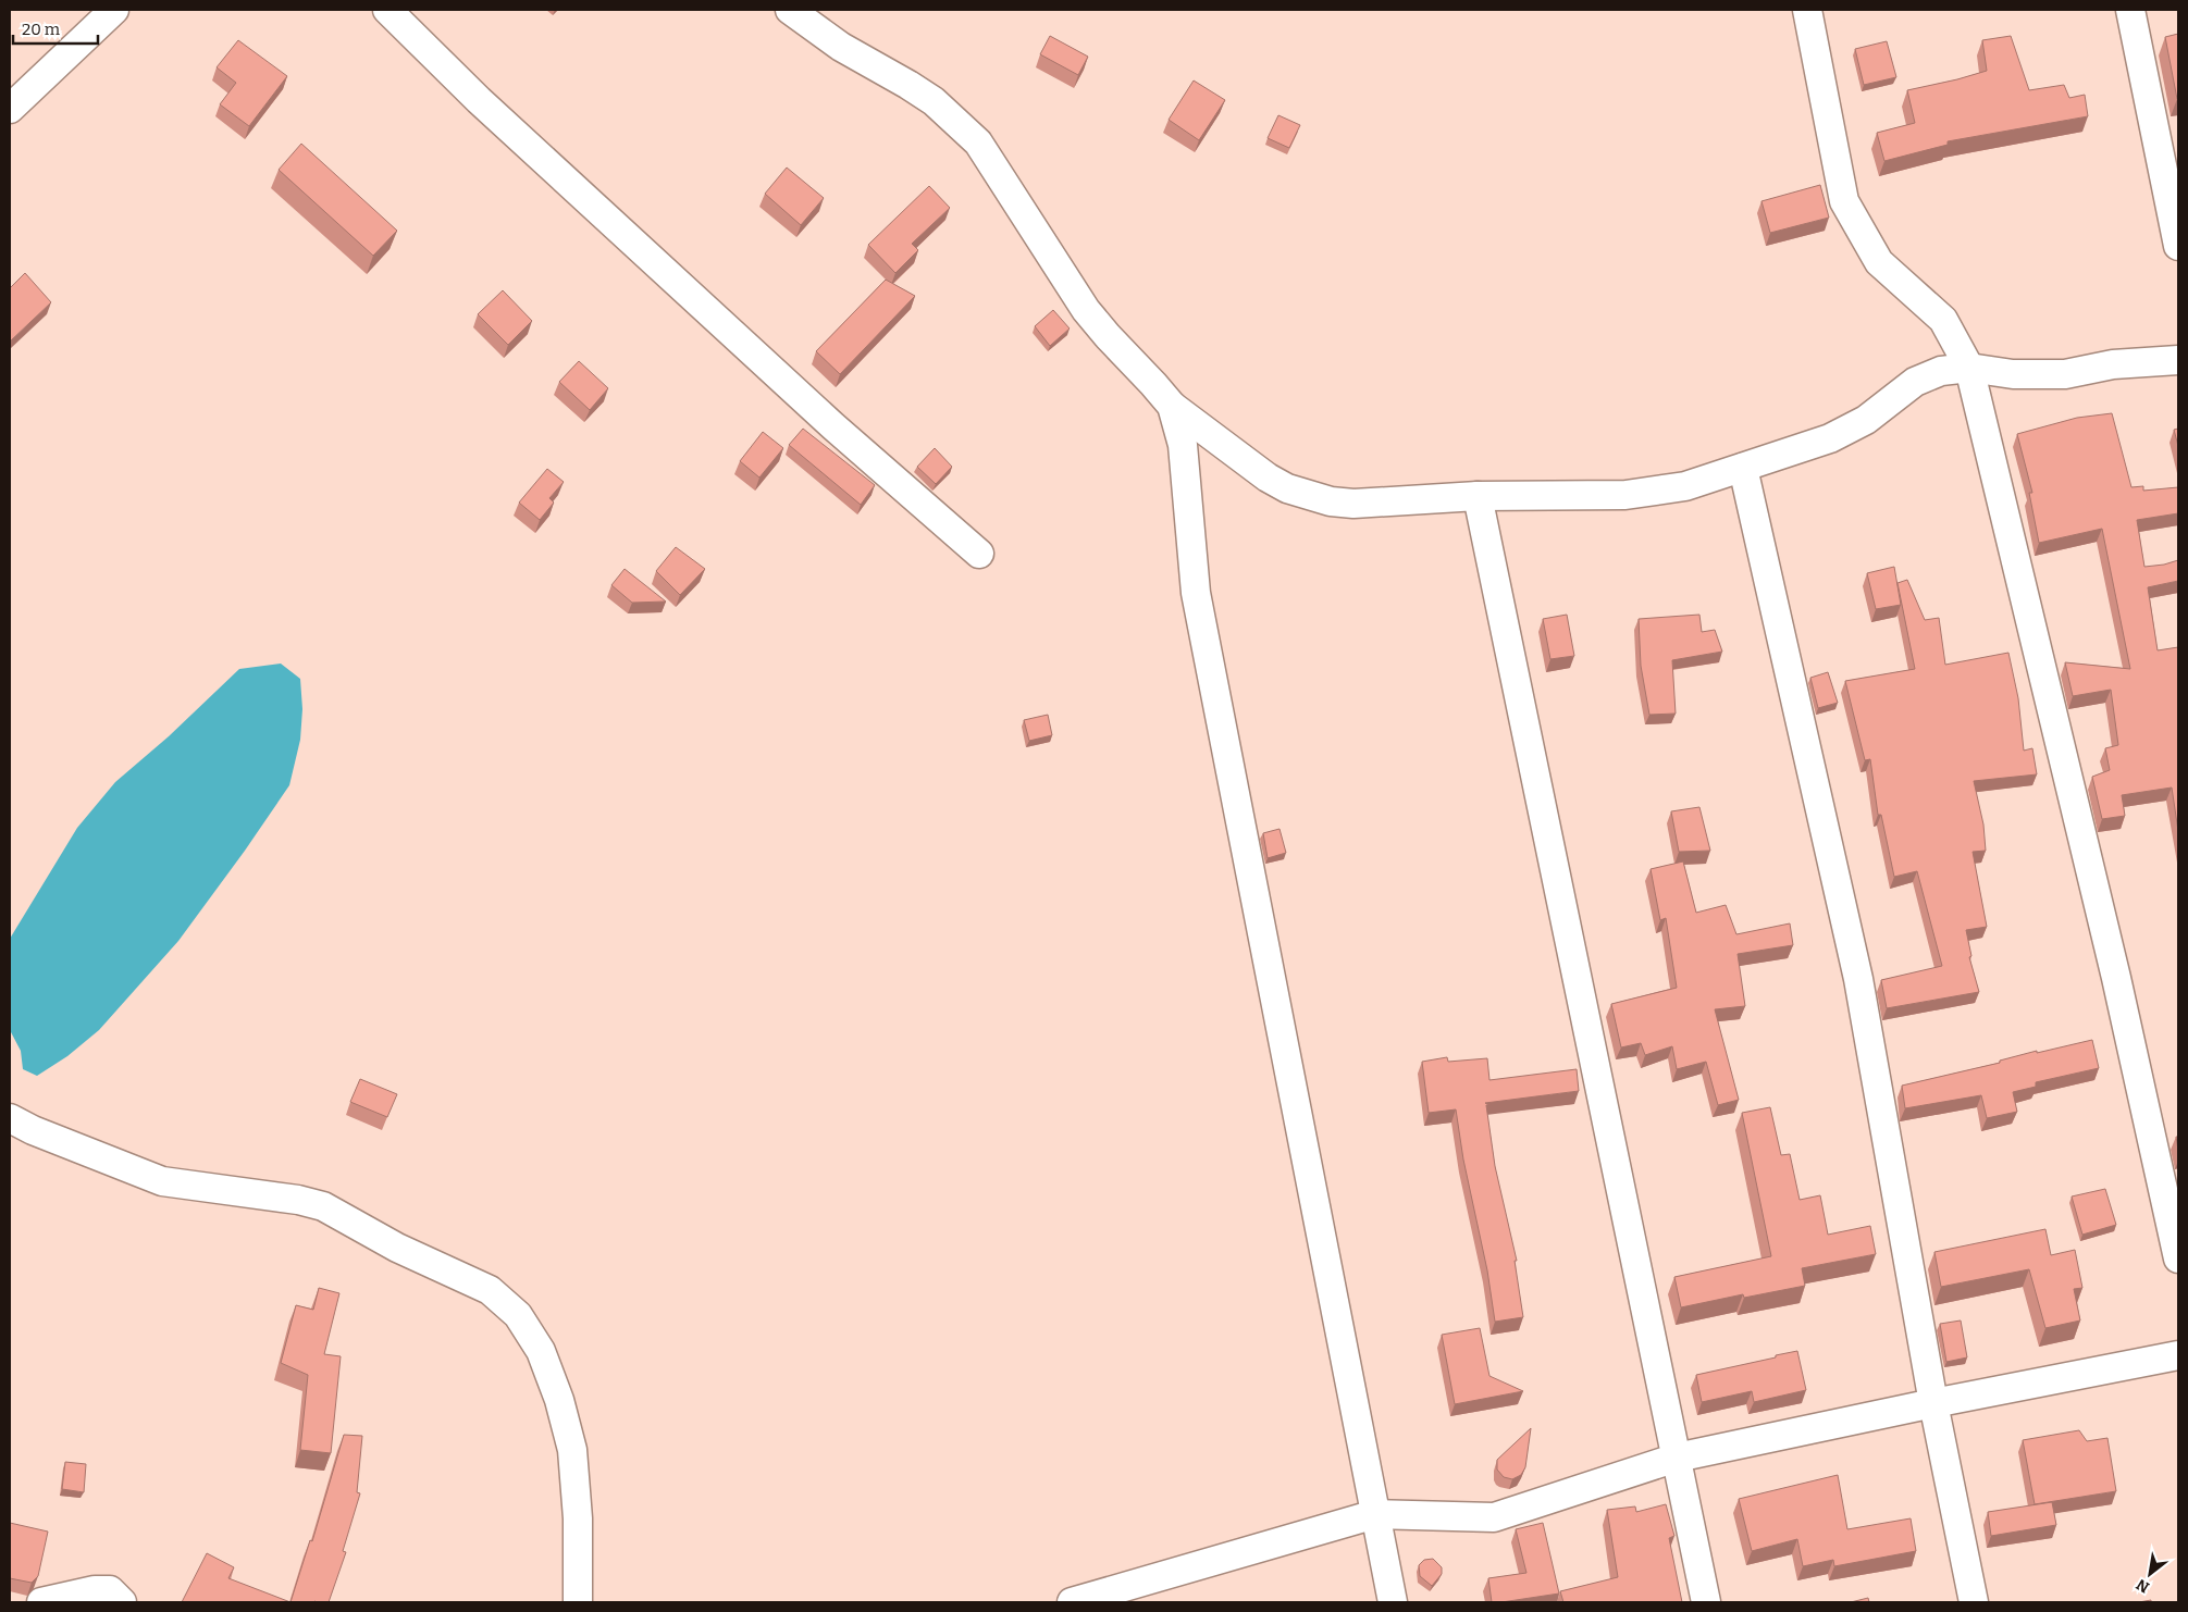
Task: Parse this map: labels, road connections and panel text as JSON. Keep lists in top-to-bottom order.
{
  "scale_bar": "20 m",
  "north": "bottom left"
}
